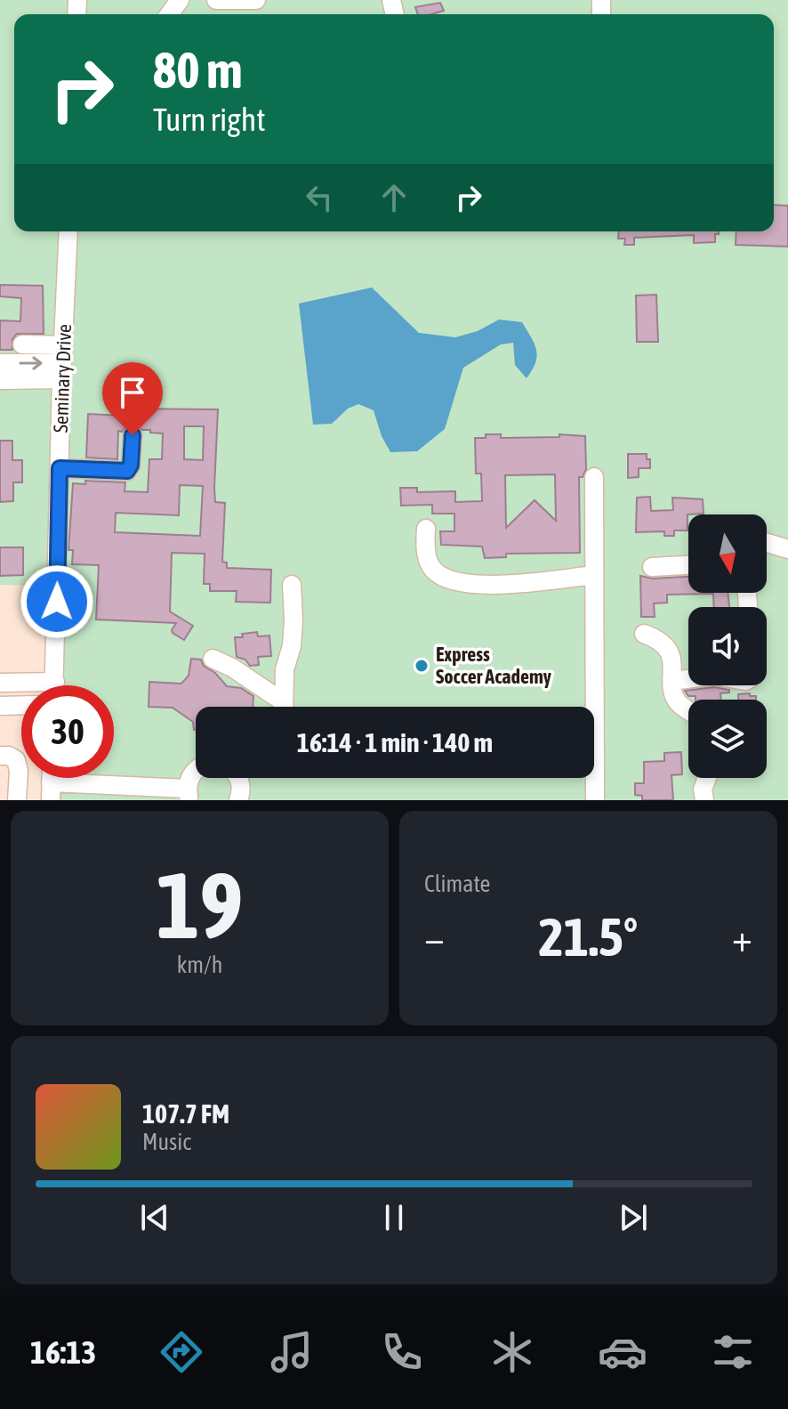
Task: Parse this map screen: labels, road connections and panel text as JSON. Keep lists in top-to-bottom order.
{
  "streets": {
    "street": ["Seminary Drive"]
  },
  "places": ["Express Soccer Academy"],
  "north": "bottom",
  "page": {
    "turn": ["80 m", "Turn right"],
    "limit": "30",
    "trip": "16:14 · 1 min · 140 m",
    "tile": [
      ["19", "km/h"],
      "Climate"
    ],
    "heat": ["−", "21.5°", "+"],
    "song": ["107.7 FM", "Music"],
    "tabs": "16:13"
  }
}
